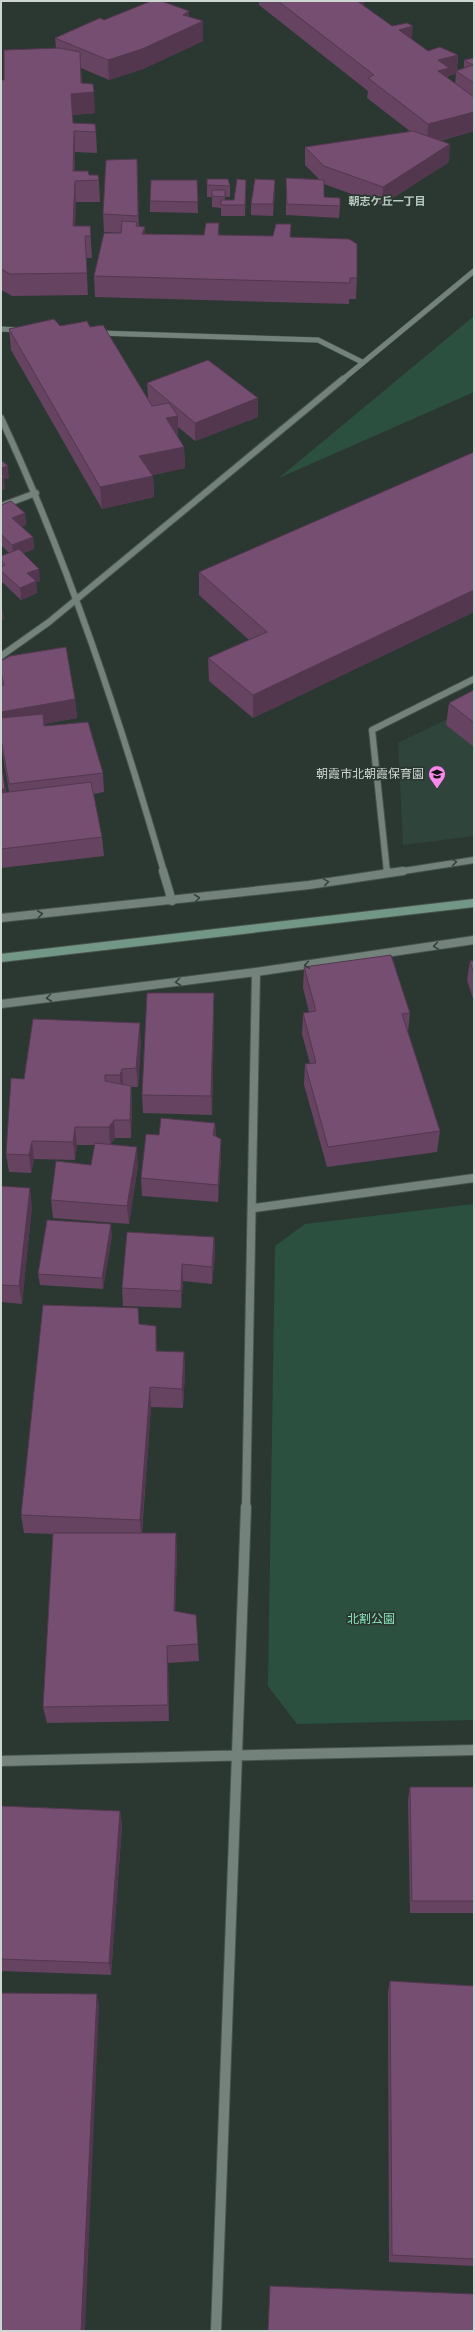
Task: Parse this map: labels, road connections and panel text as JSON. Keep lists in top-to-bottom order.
{
  "districts": ["朝志ケ丘一丁目"],
  "parks": ["北割公園"],
  "places": {
    "school or university": ["朝霞市北朝霞保育園"]
  }
}
